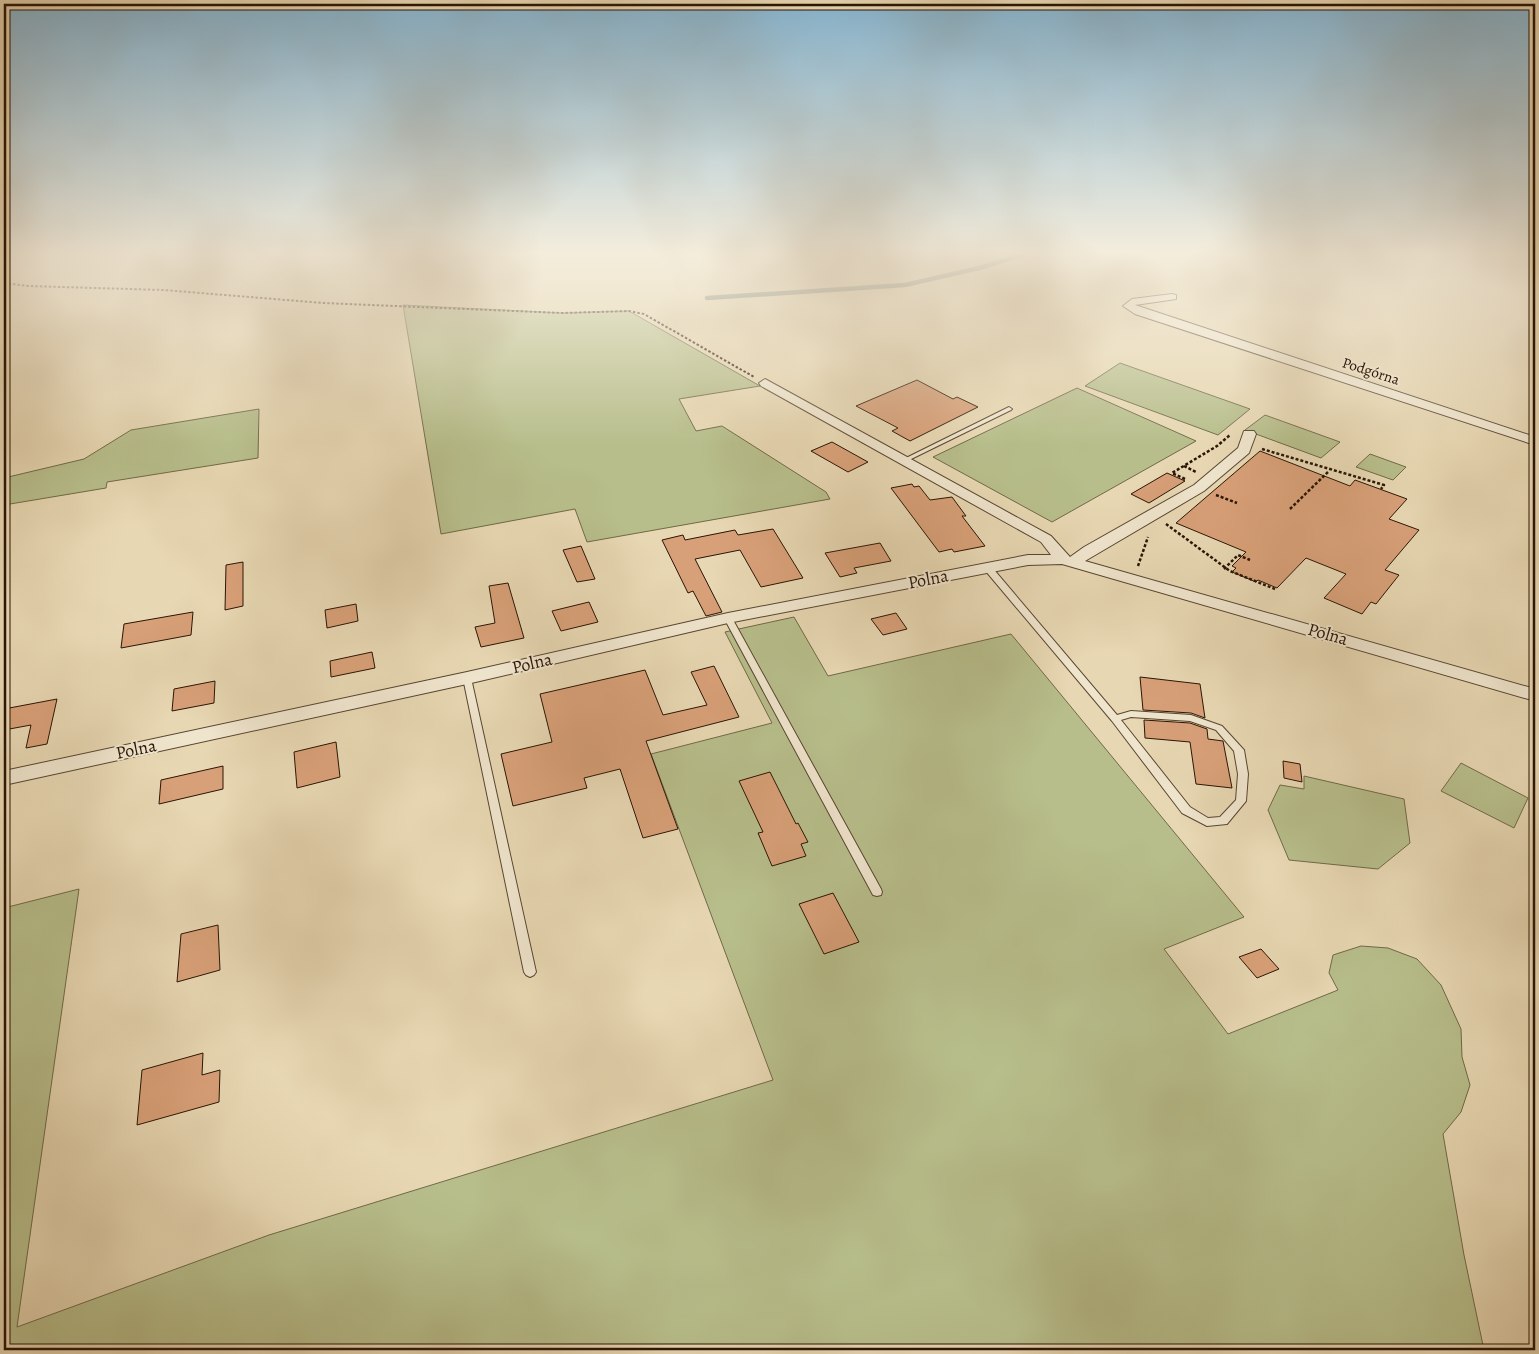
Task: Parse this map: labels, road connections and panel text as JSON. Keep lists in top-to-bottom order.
{
  "streets": {
    "street": ["Podgórna", "Polna"]
  }
}
